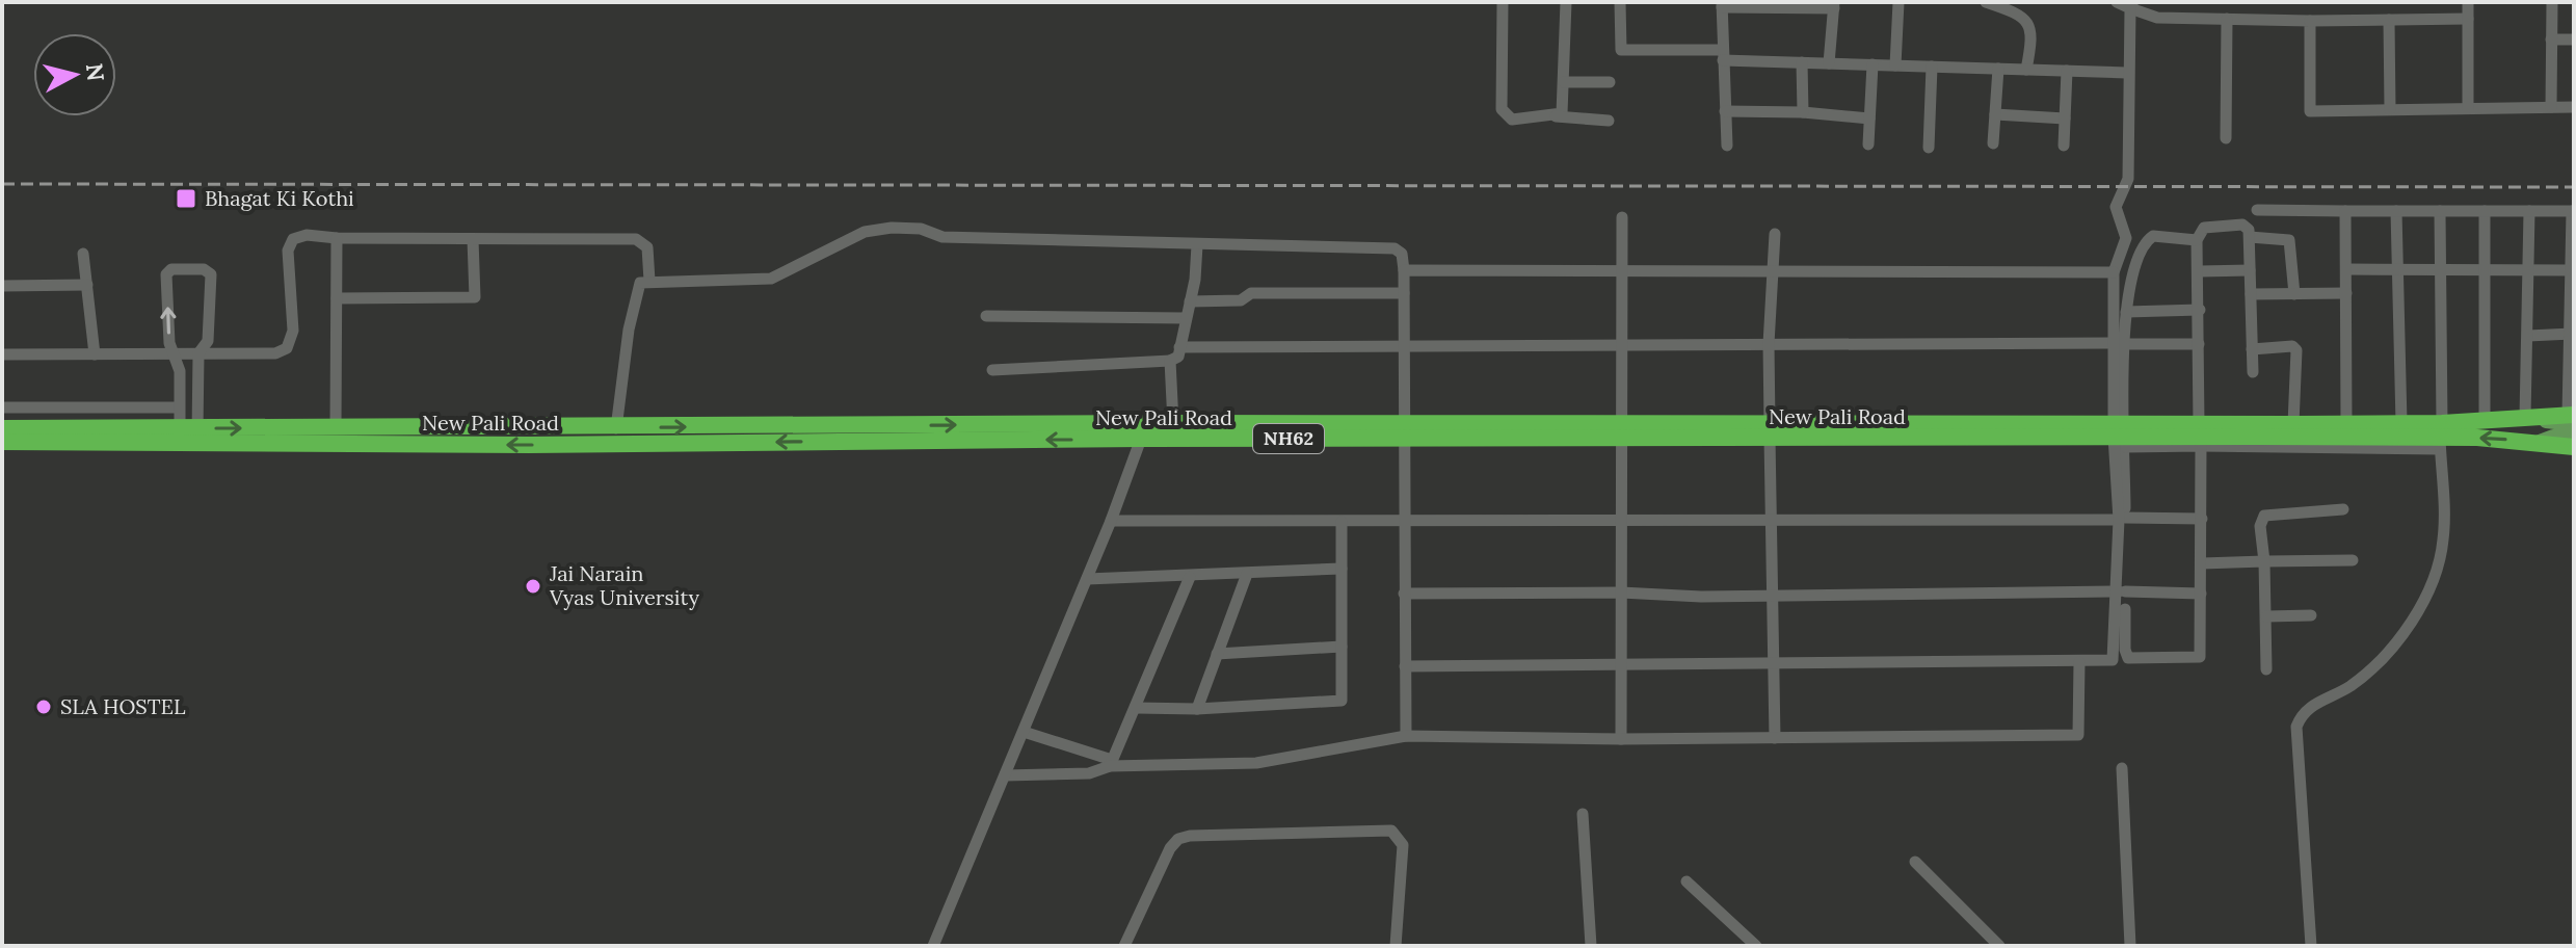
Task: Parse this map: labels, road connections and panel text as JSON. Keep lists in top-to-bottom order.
{
  "streets": {
    "highway": ["New Pali Road", "NH62"]
  },
  "places": {
    "transit": ["Bhagat Ki Kothi"],
    "other": ["Jai Narain Vyas University", "SLA HOSTEL"]
  },
  "north": "right"
}
